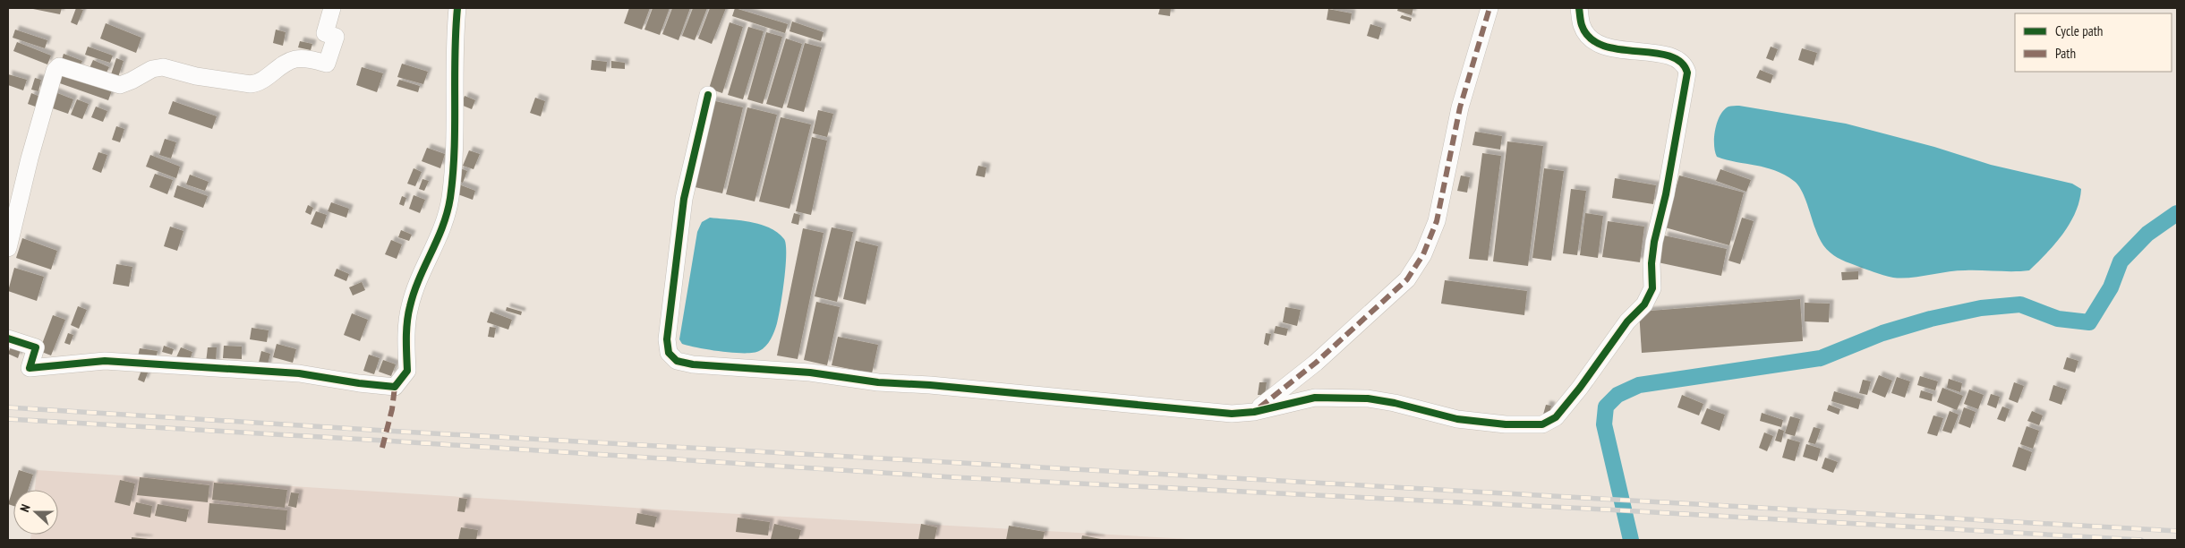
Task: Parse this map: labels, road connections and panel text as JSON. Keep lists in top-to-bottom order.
{
  "legend": ["Cycle path", "Path"],
  "north": "left"
}
